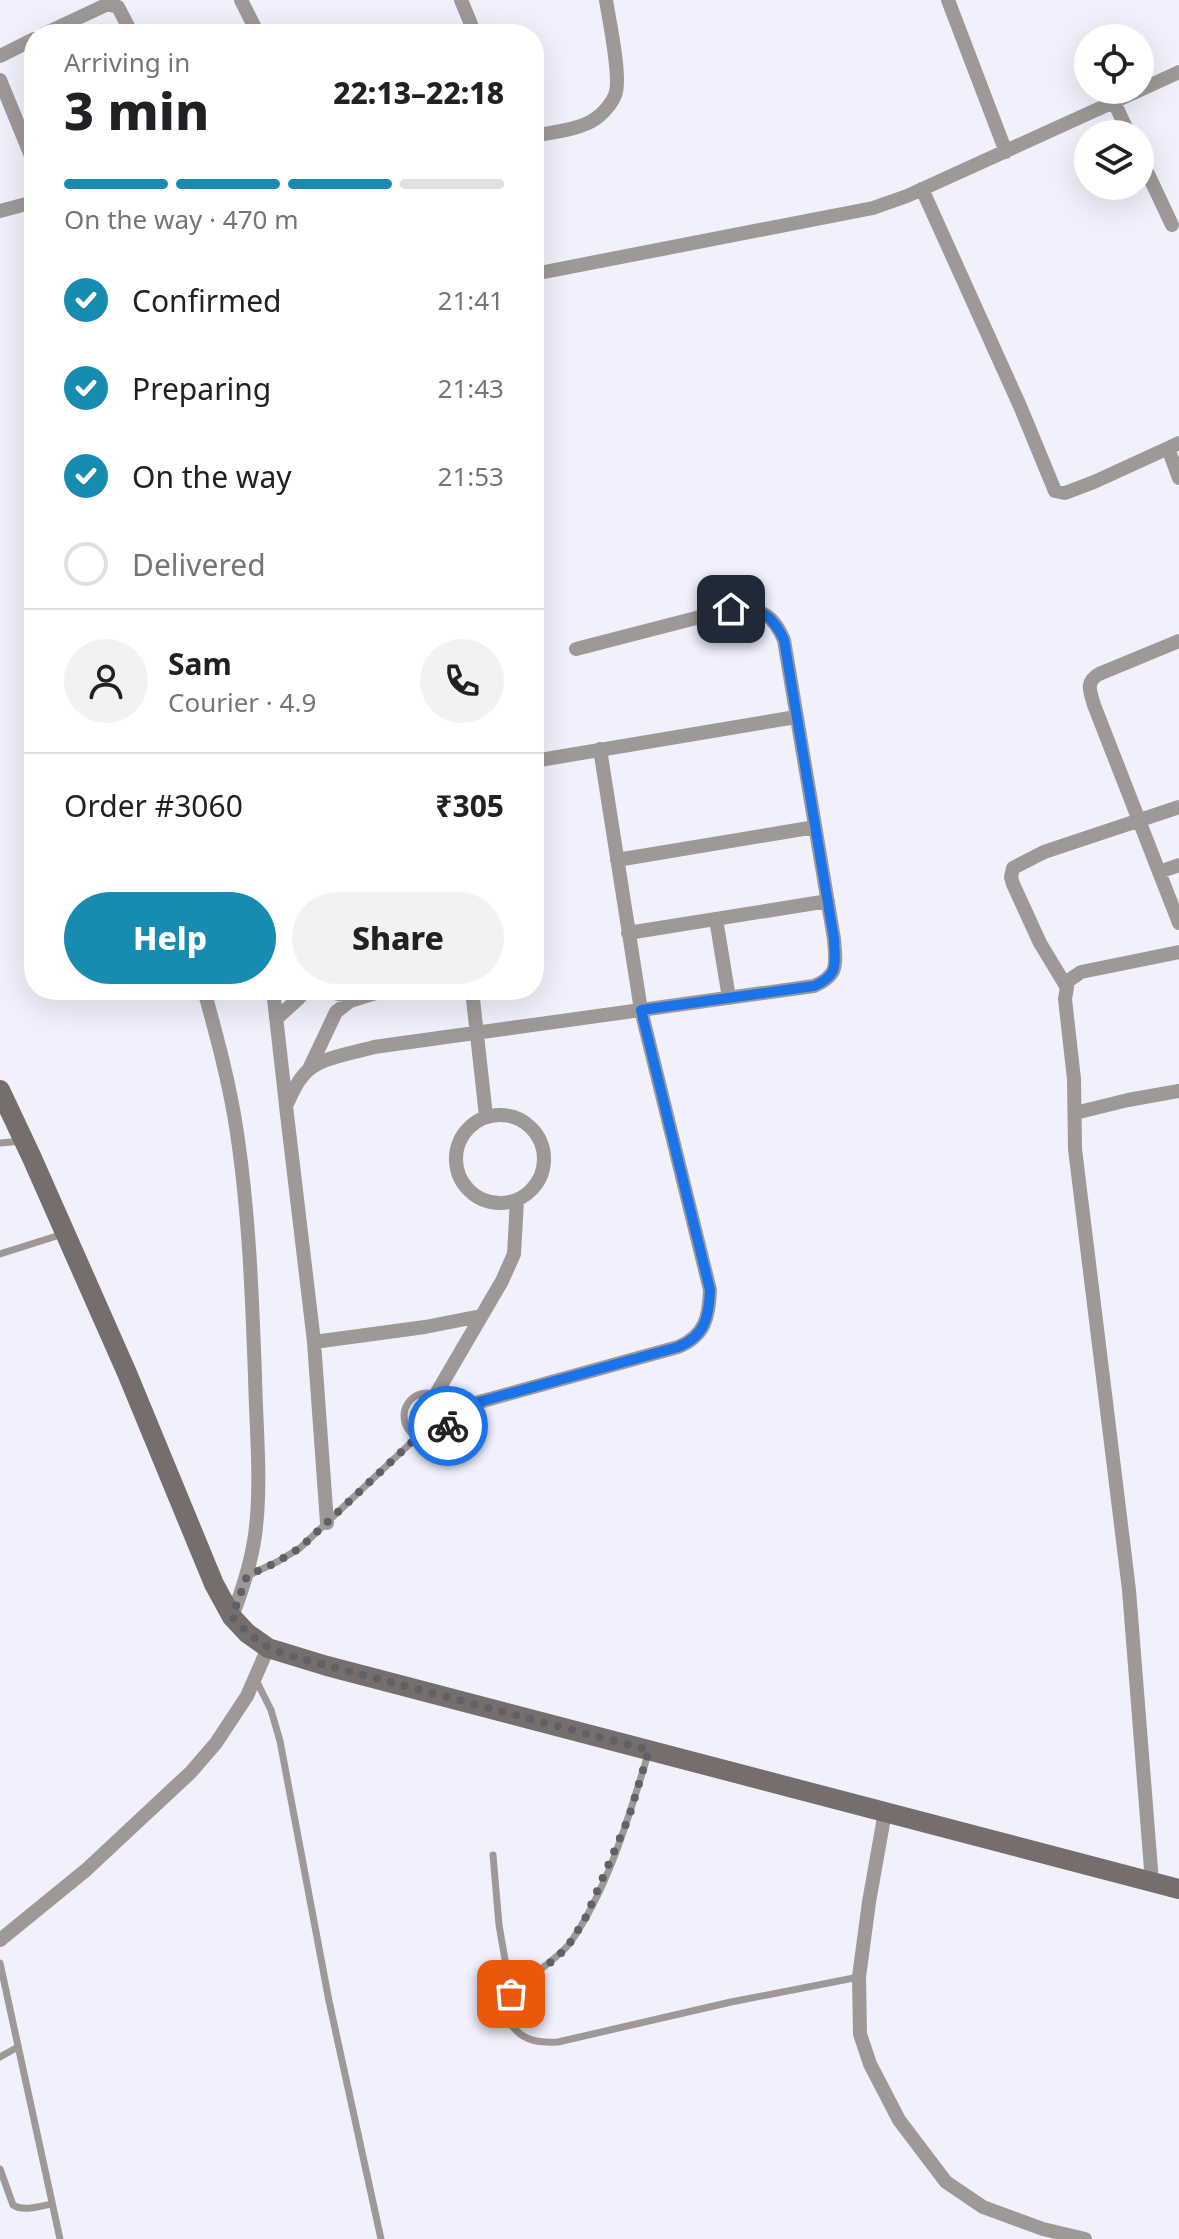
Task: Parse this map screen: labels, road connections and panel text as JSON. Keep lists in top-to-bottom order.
{
  "page": {
    "heading": ["3 min", "Arriving in", "22:13–22:18"],
    "panel": [
      "Sam",
      "Courier · 4.9",
      "Order #3060",
      "₹305"
    ],
    "bar": "On the way · 470 m",
    "list": [
      ["Confirmed", "21:41"],
      ["Preparing", "21:43"],
      ["On the way", "21:53"],
      "Delivered"
    ],
    "buttons": ["Help", "Share"]
  }
}
